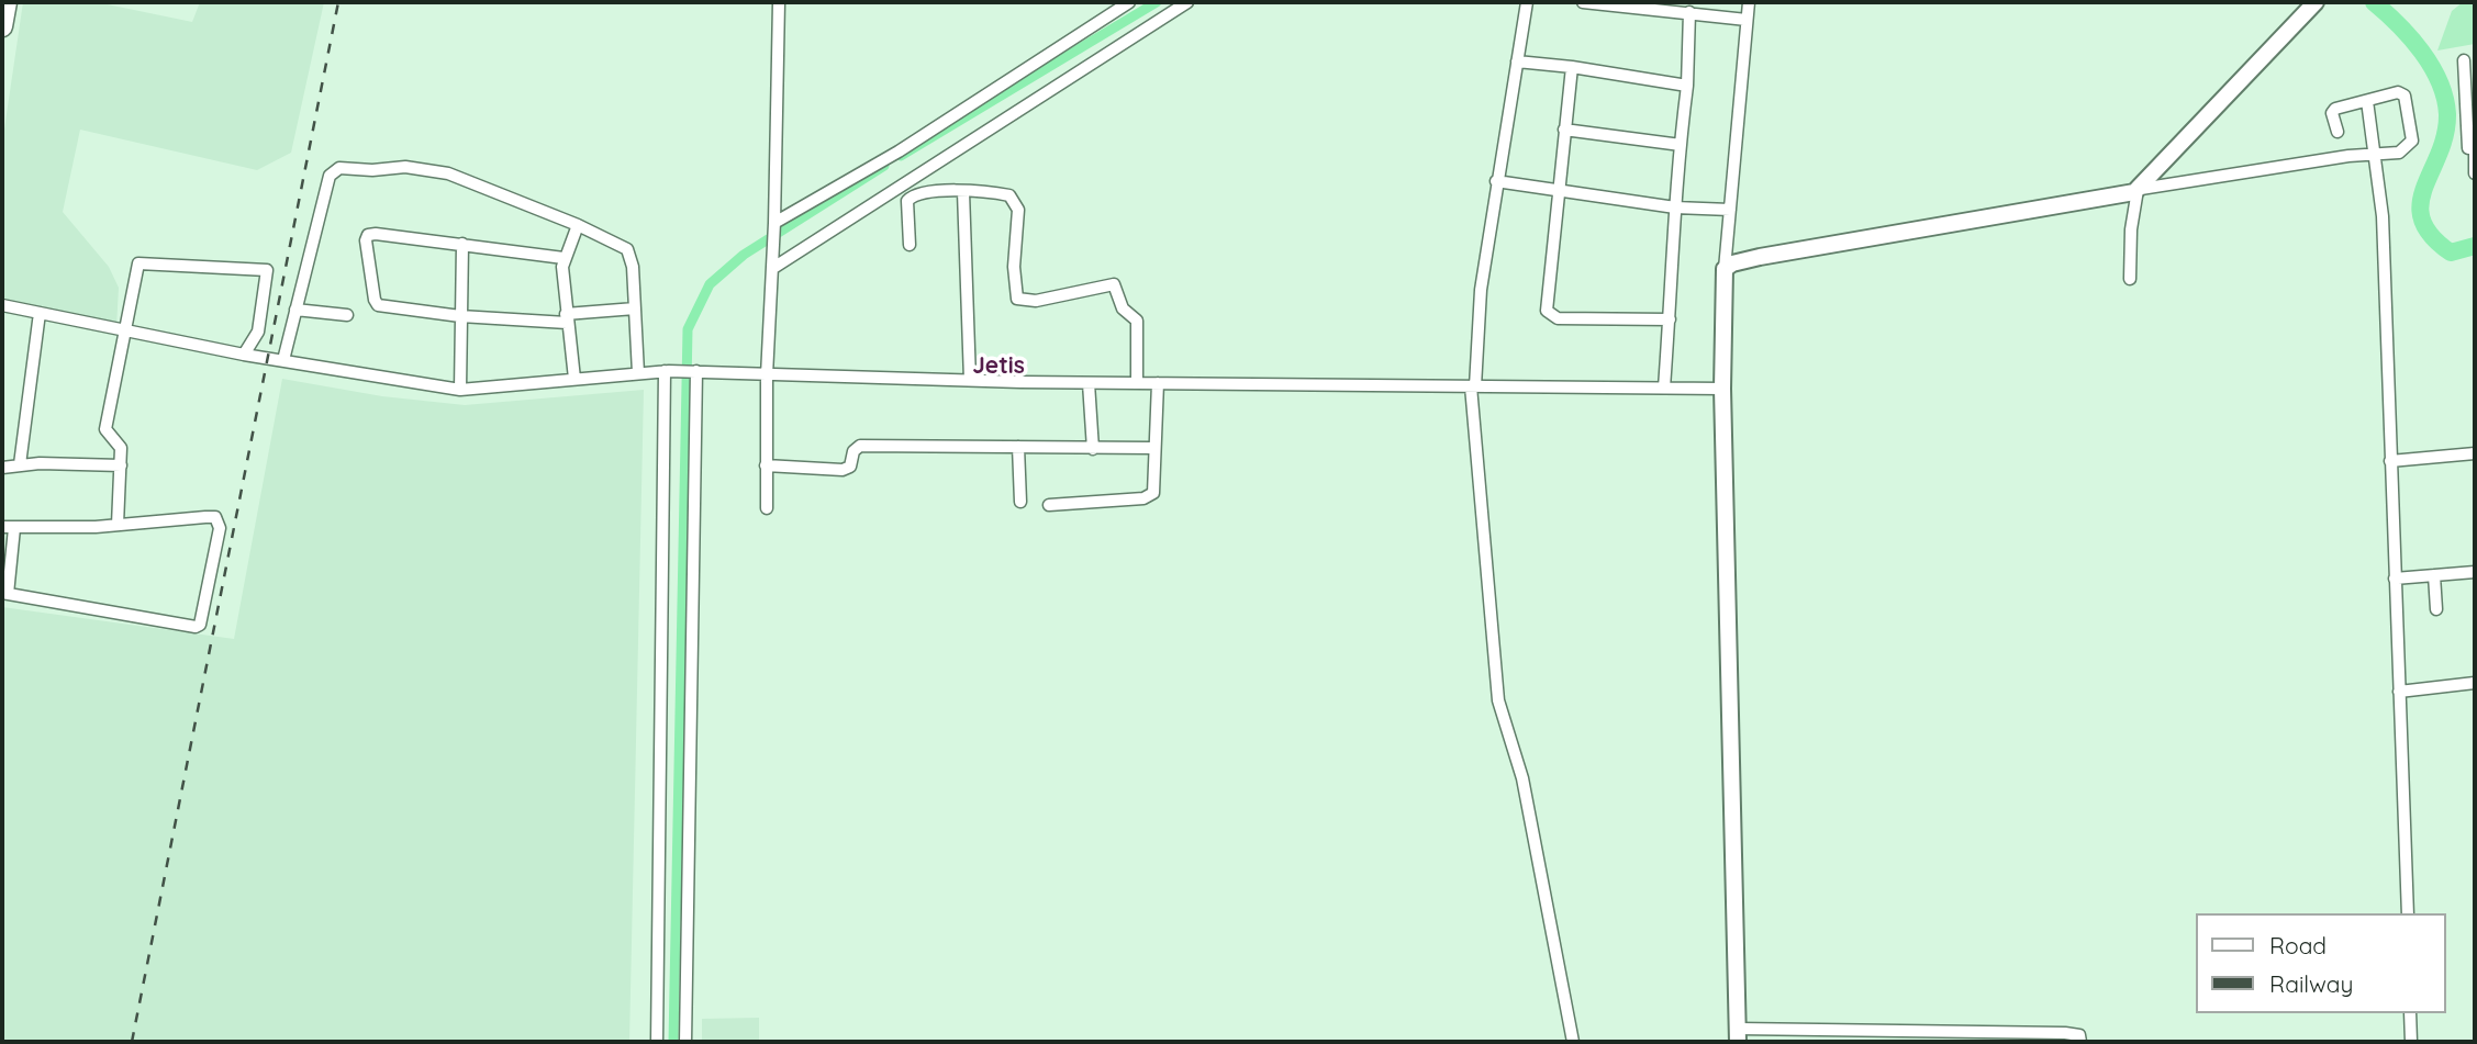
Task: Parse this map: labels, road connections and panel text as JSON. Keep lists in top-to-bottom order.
{
  "districts": ["Jetis"],
  "legend": ["Road", "Railway"]
}
